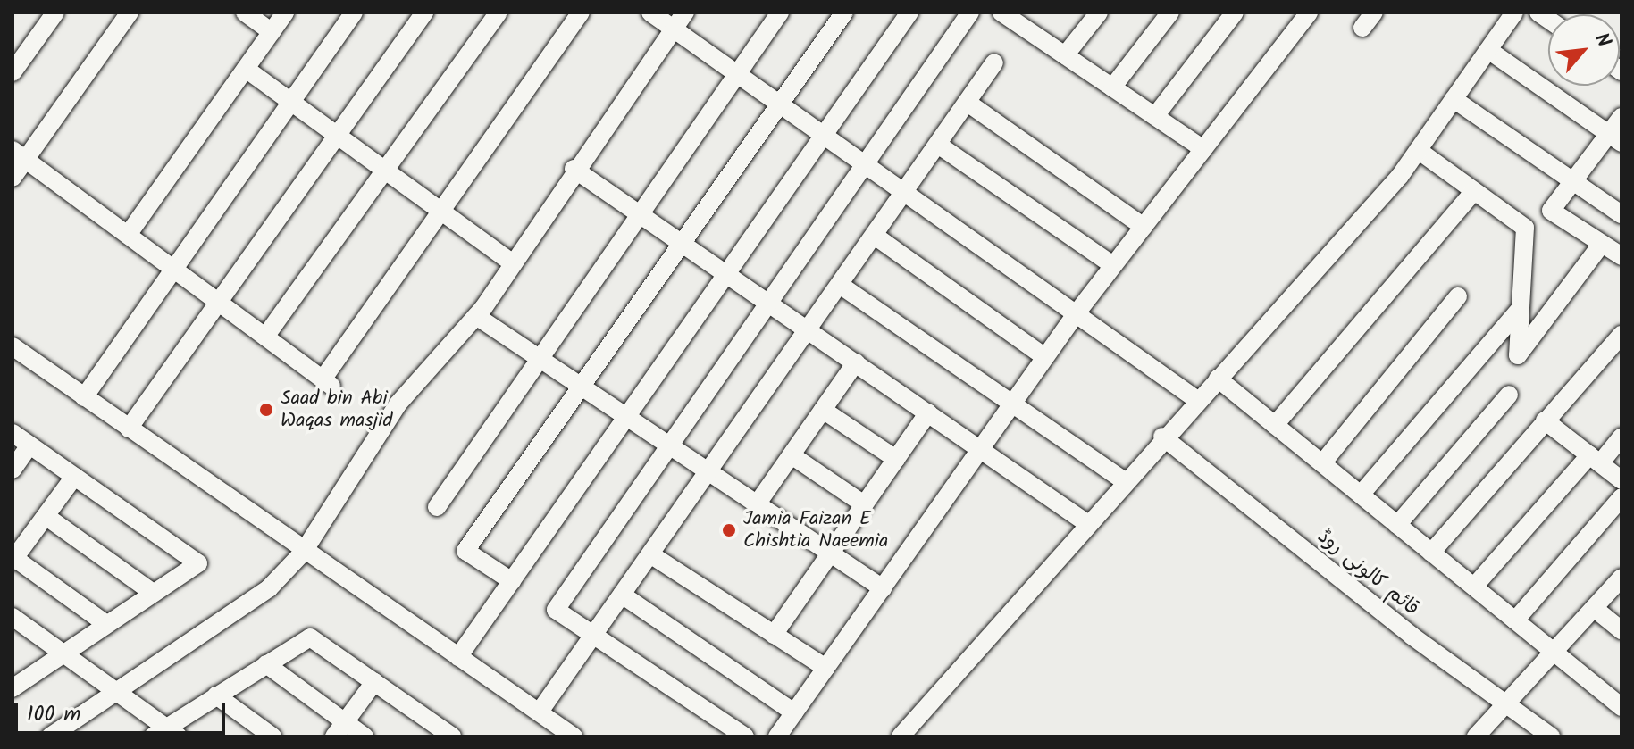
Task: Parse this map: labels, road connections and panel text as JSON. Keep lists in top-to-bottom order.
{
  "streets": {
    "street": ["قائم کالونی روڈ"]
  },
  "places": ["Saad bin Abi Waqas masjid", "Jamia Faizan E Chishtia Naeemia"],
  "scale_bar": "100 m",
  "north": "top right"
}
